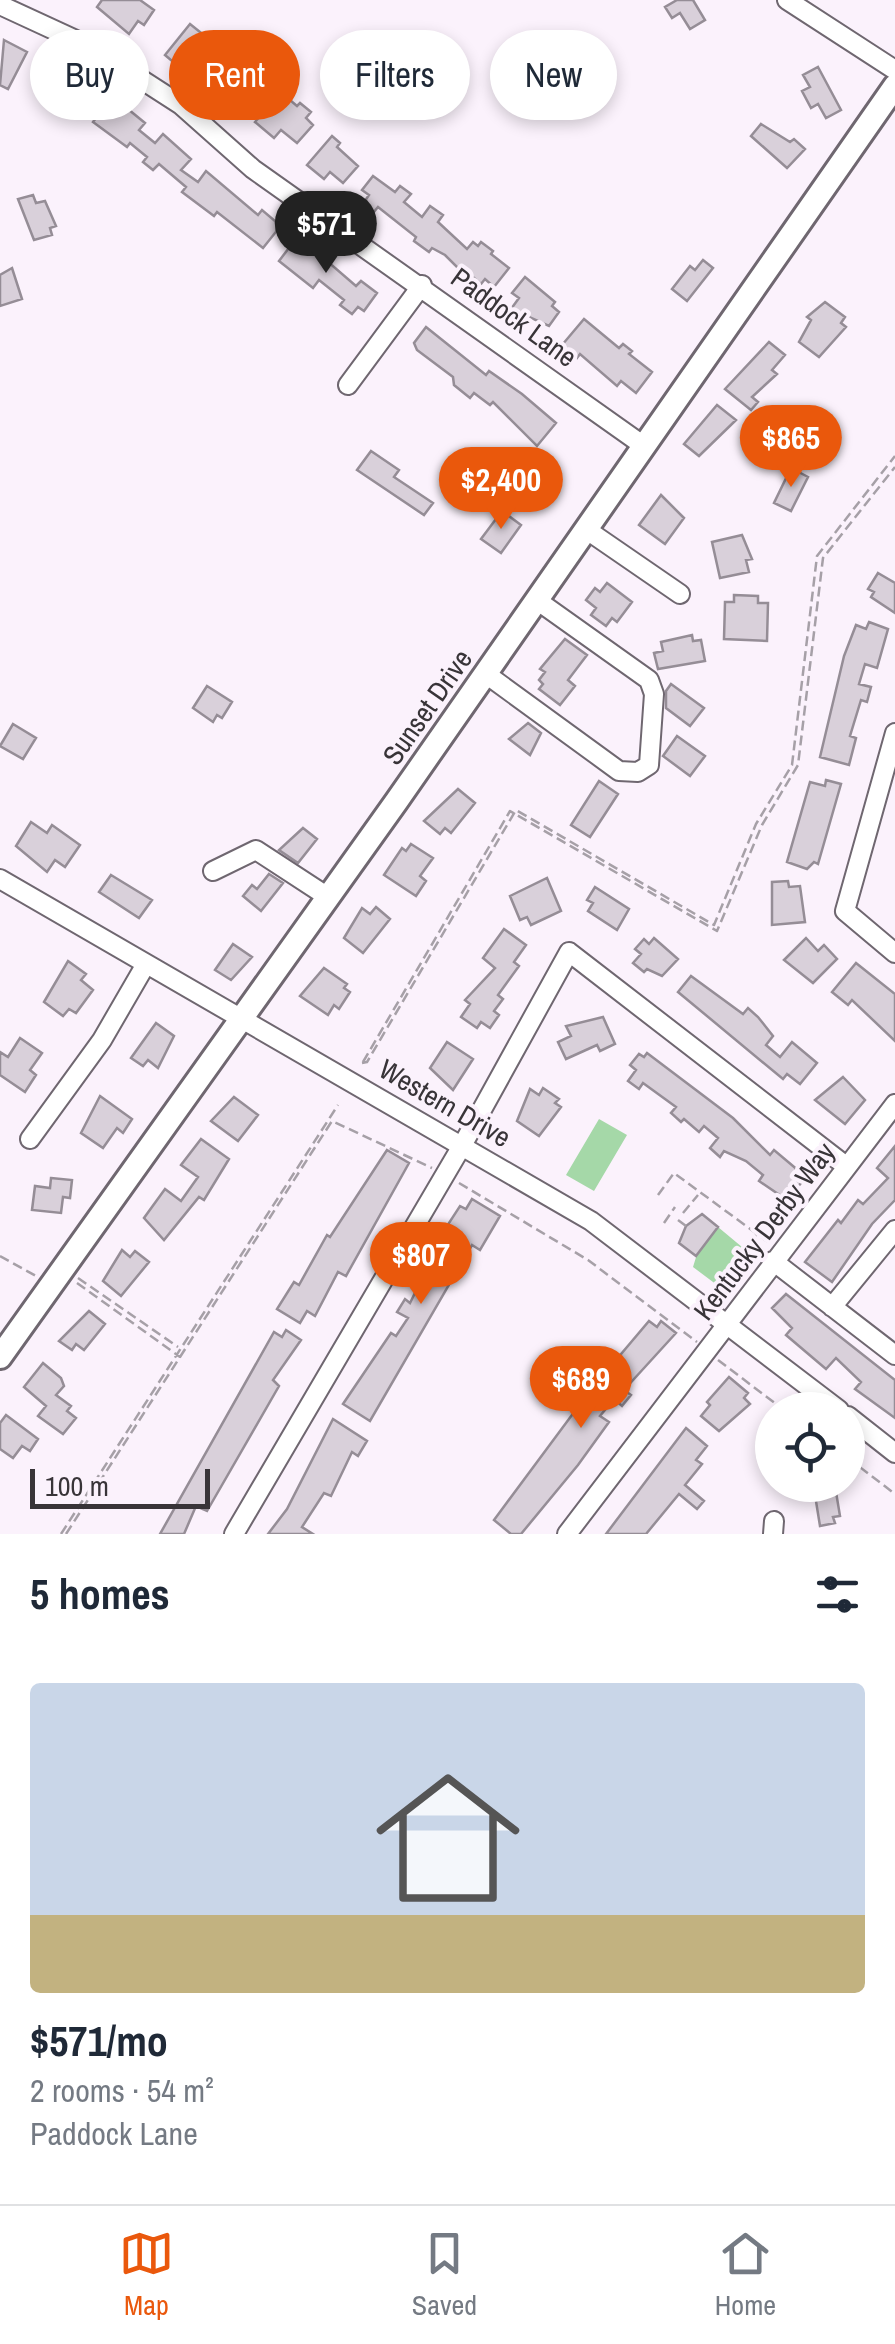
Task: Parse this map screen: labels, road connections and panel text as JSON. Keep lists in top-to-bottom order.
{
  "streets": {
    "main road": ["Sunset Drive"],
    "street": ["Paddock Lane", "Western Drive", "Kentucky Derby Way"]
  },
  "crossings": [
    ["Paddock Lane", "Sunset Drive"],
    ["Sunset Drive", "Western Drive"],
    ["Western Drive", "Kentucky Derby Way"]
  ],
  "scale_bar": "100 m",
  "page": {
    "chip": [
      "Buy",
      "Rent",
      "Filters",
      "New"
    ],
    "price": [
      "$571",
      "$865",
      "$2,400",
      "$807",
      "$689"
    ],
    "scale": "100 m",
    "heading": "5 homes",
    "list": [
      {
        "name": "$571/mo",
        "note": "2 rooms · 54 m² · Paddock Lane"
      }
    ],
    "tabs": ["Map", "Saved", "Home"]
  }
}
